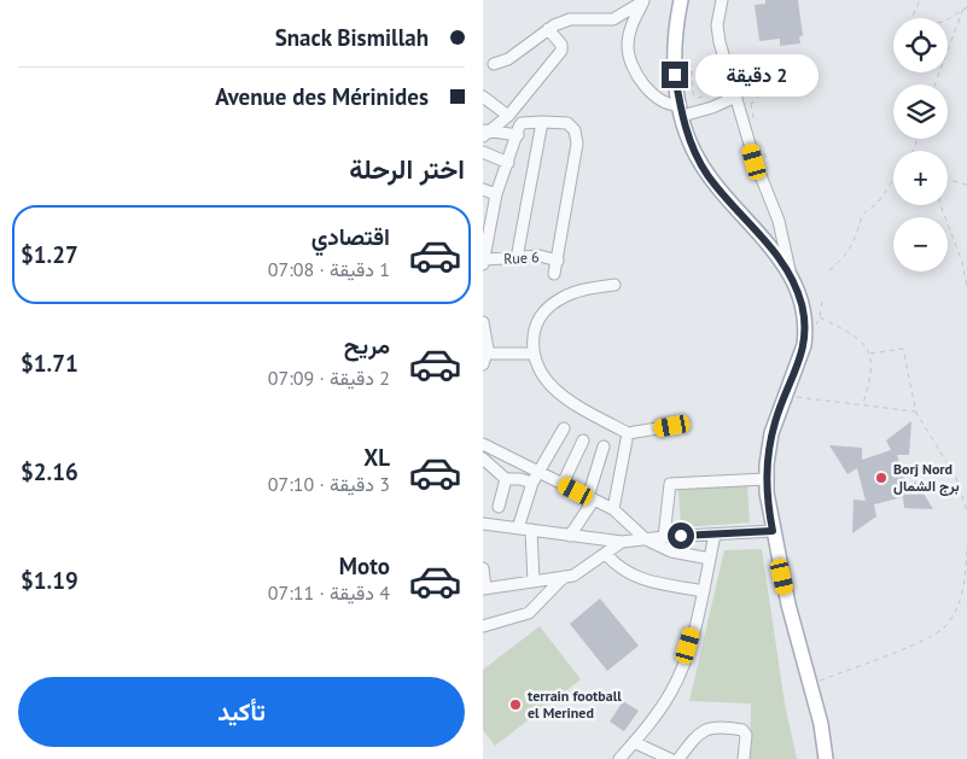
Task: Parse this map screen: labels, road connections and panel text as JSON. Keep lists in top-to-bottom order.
{
  "streets": {
    "street": ["Rue 6"]
  },
  "places": ["Borj Nord برج الشمال", "terrain football el Merined"],
  "page": {
    "banner": ["Snack Bismillah", "Avenue des Mérinides"],
    "map_buttons": ["+", "−"],
    "bubble": "2 دقيقة",
    "heading": "اختر الرحلة",
    "list": [
      {
        "name": "اقتصادي",
        "note": "1 دقيقة · 07:08",
        "value": "$1.27"
      },
      {
        "name": "مريح",
        "note": "2 دقيقة · 07:09",
        "value": "$1.71"
      },
      {
        "name": "XL",
        "note": "3 دقيقة · 07:10",
        "value": "$2.16"
      },
      {
        "name": "Moto",
        "note": "4 دقيقة · 07:11",
        "value": "$1.19"
      }
    ],
    "buttons": "تأكيد"
  }
}
